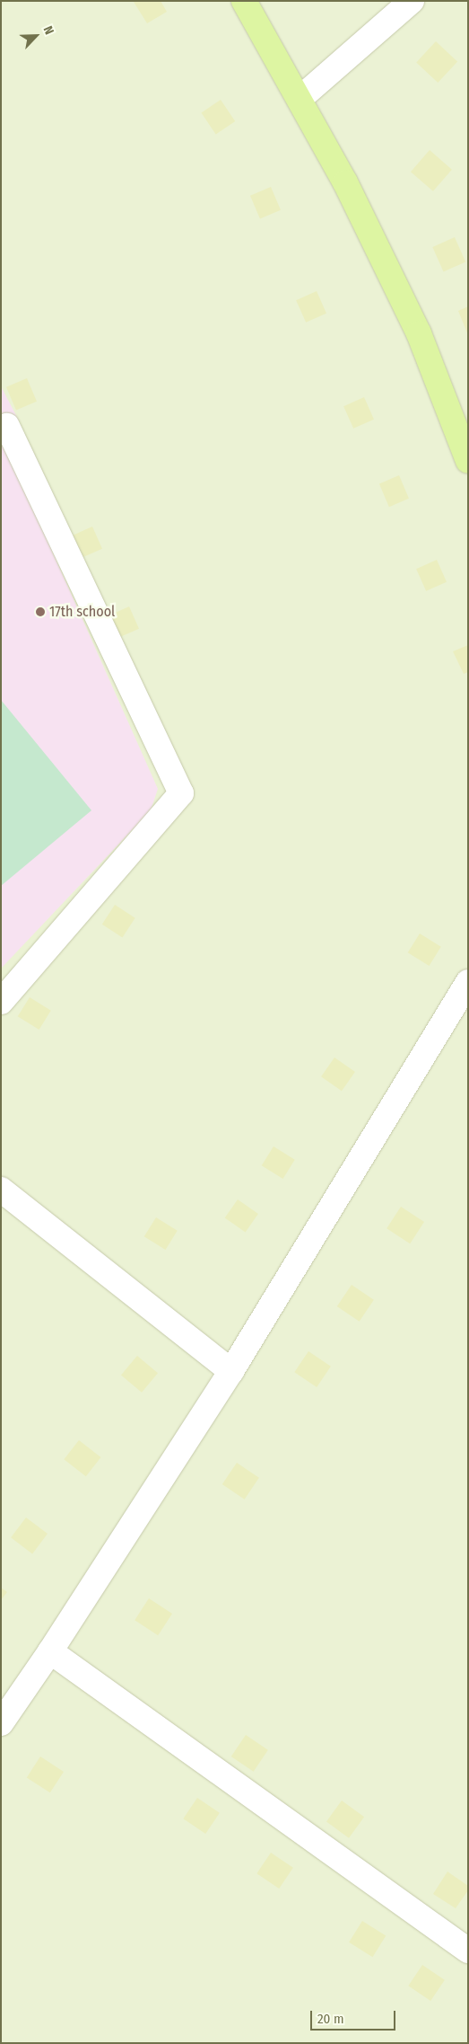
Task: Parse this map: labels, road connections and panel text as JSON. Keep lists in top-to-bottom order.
{
  "places": ["17th school"],
  "scale_bar": "20 m",
  "north": "top right"
}
